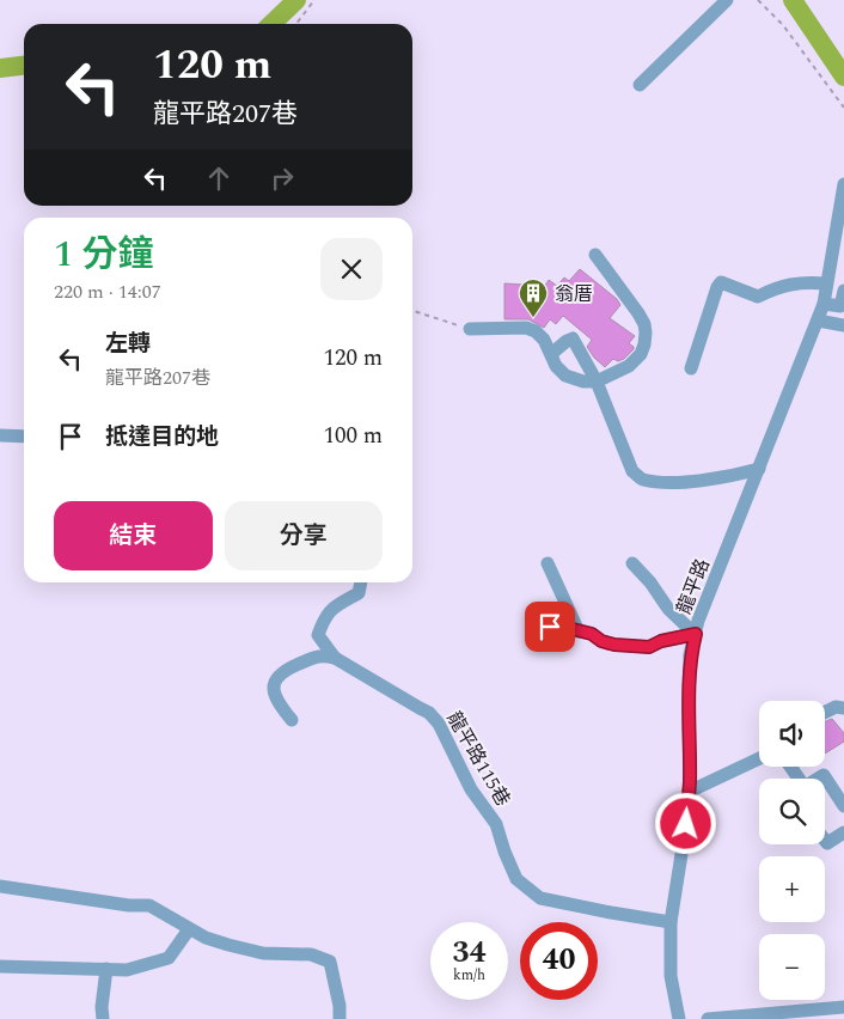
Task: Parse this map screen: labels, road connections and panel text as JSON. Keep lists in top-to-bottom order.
{
  "streets": {
    "street": ["龍平路", "龍平路115巷"]
  },
  "crossings": [
    ["龍平路", "龍平路115巷"]
  ],
  "places": {
    "building": ["翁厝"]
  },
  "page": {
    "turn": ["120 m", "龍平路207巷"],
    "heading": ["1 分鐘", "220 m · 14:07"],
    "list": [
      {
        "name": "左轉",
        "note": "龍平路207巷",
        "value": "120 m"
      },
      {
        "name": "抵達目的地",
        "value": "100 m"
      }
    ],
    "buttons": ["結束", "分享"],
    "map_buttons": ["+", "−"],
    "speed": "34 km/h",
    "limit": "40"
  }
}
